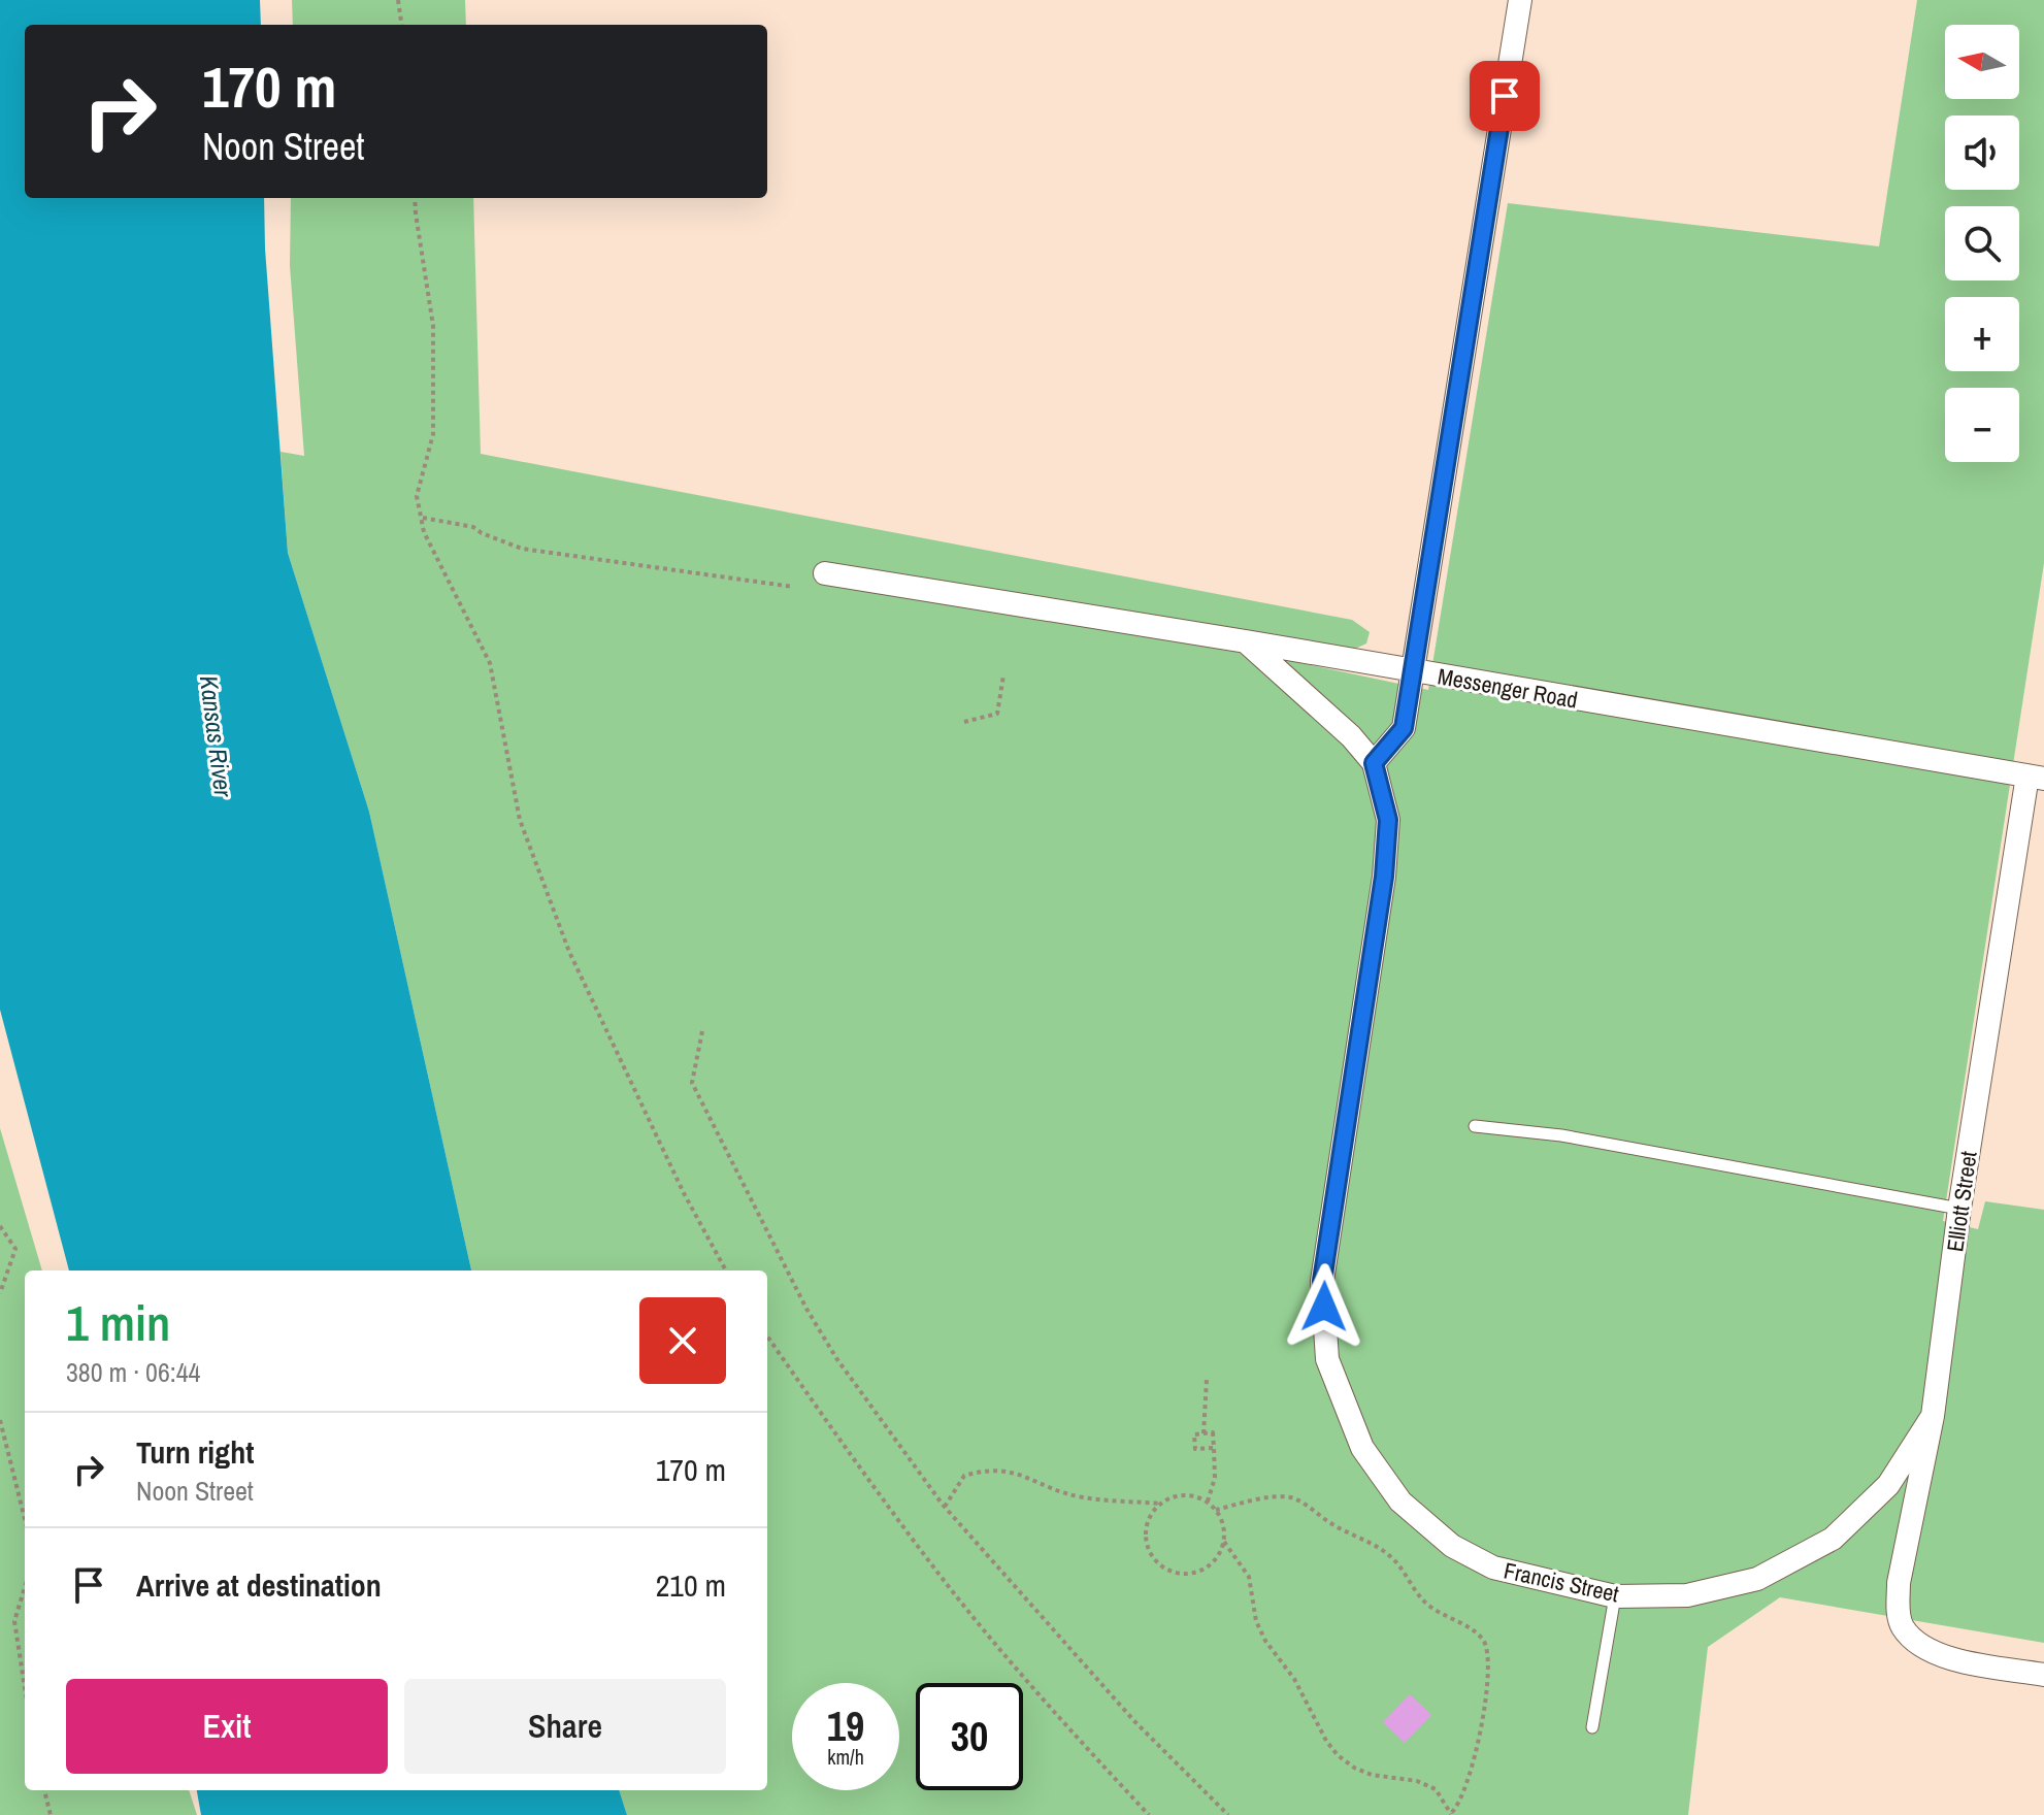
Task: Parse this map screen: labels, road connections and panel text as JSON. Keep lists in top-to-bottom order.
{
  "streets": {
    "street": ["Messenger Road", "Elliott Street", "Francis Street"]
  },
  "crossings": [
    ["Messenger Road", "Elliott Street"],
    ["Elliott Street", "Francis Street"]
  ],
  "water": ["Kansas River"],
  "north": "left",
  "page": {
    "map_buttons": ["+", "−"],
    "turn": ["170 m", "Noon Street"],
    "heading": ["1 min", "380 m · 06:44"],
    "list": [
      {
        "name": "Turn right",
        "note": "Noon Street",
        "value": "170 m"
      },
      {
        "name": "Arrive at destination",
        "value": "210 m"
      }
    ],
    "buttons": ["Exit", "Share"],
    "speed": "19 km/h",
    "limit": "30"
  }
}
